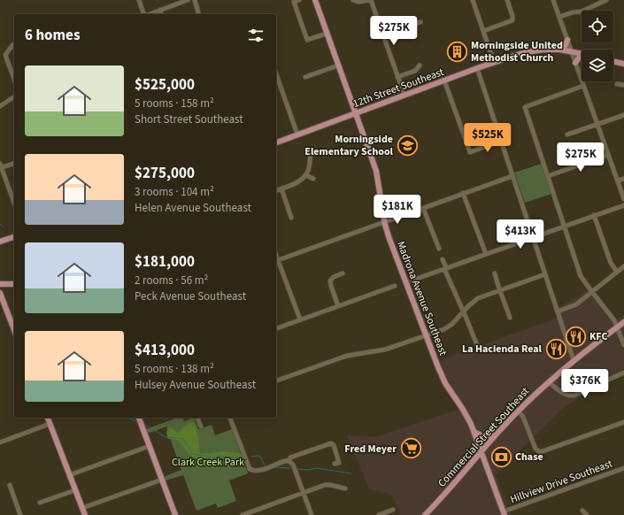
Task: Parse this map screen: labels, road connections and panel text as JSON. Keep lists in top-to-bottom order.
{
  "streets": {
    "main road": ["12th Street Southeast", "Madrona Avenue Southeast", "Commercial Street Southeast"],
    "street": ["Hillview Drive Southeast"]
  },
  "crossings": [
    ["12th Street Southeast", "Madrona Avenue Southeast"],
    ["Madrona Avenue Southeast", "Commercial Street Southeast"],
    ["Madrona Avenue Southeast", "Hillview Drive Southeast"]
  ],
  "parks": ["Clark Creek Park"],
  "places": {
    "building": ["Morningside United Methodist Church"],
    "school or university": ["Morningside Elementary School"],
    "restaurant": ["KFC", "La Hacienda Real"],
    "supermarket": ["Fred Meyer"],
    "bank": ["Chase"]
  },
  "page": {
    "heading": "6 homes",
    "price": [
      "$275K",
      "$525K",
      "$275K",
      "$181K",
      "$413K",
      "$376K"
    ],
    "list": [
      {
        "name": "$525,000",
        "note": "5 rooms · 158 m² · Short Street Southeast"
      },
      {
        "name": "$275,000",
        "note": "3 rooms · 104 m² · Helen Avenue Southeast"
      },
      {
        "name": "$181,000",
        "note": "2 rooms · 56 m² · Peck Avenue Southeast"
      },
      {
        "name": "$413,000",
        "note": "5 rooms · 138 m² · Hulsey Avenue Southeast"
      }
    ]
  }
}
